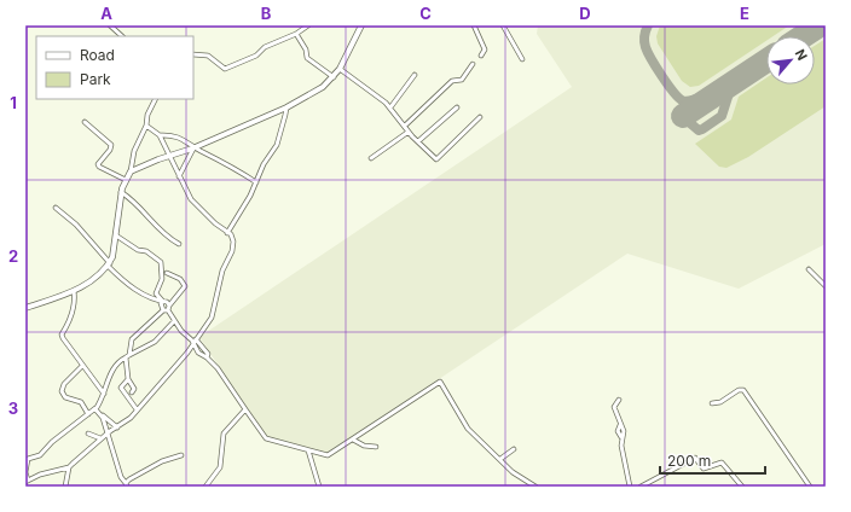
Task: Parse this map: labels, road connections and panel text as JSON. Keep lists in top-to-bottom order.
{
  "legend": ["Road", "Park"],
  "scale_bar": "200 m",
  "north": "top right",
  "grid": {
    "columns": [
      "A",
      "B",
      "C",
      "D",
      "E"
    ],
    "rows": ["1", "2", "3"]
  }
}
